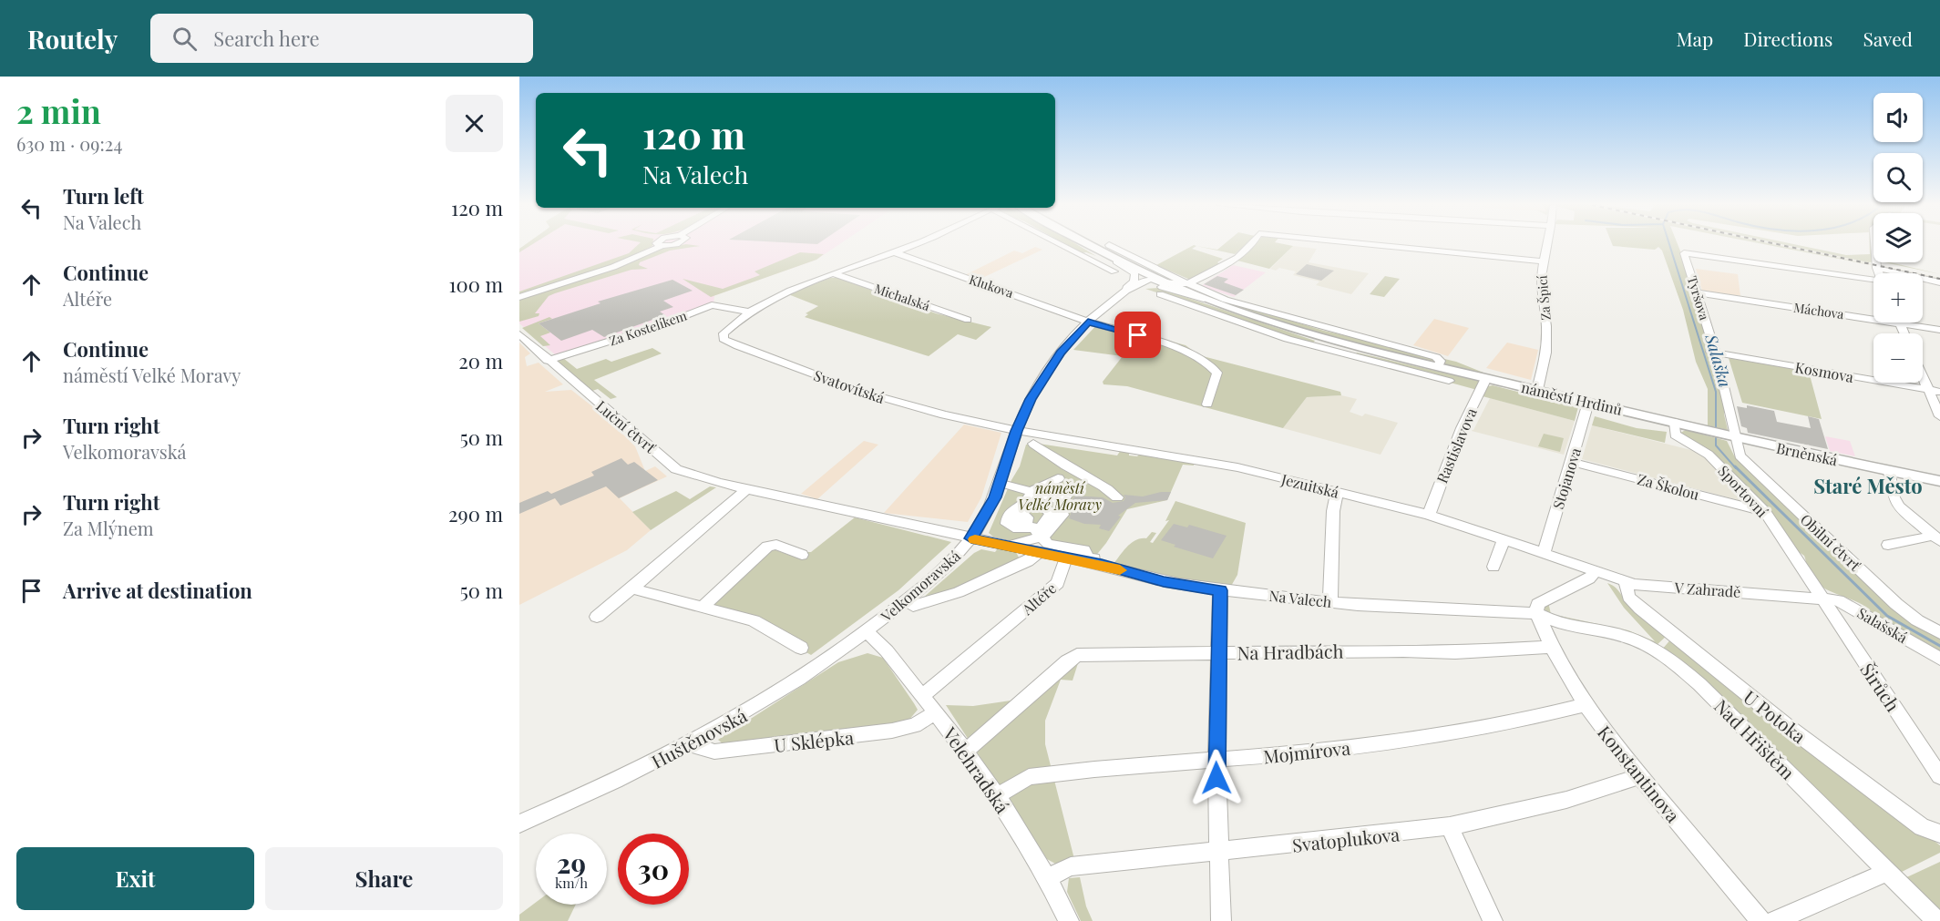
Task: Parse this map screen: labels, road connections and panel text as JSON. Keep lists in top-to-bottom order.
{
  "streets": {
    "main road": ["náměstí Hrdinů", "Brněnská"],
    "street": [
      "Klukova",
      "Michalská",
      "Za Špicí",
      "Tyršova",
      "Máchova",
      "Za Kostelíkem",
      "Kosmova",
      "Svatovítská",
      "Luční čtvrť",
      "Rastislavova",
      "Stojanova",
      "Jezuitská",
      "Za Školou",
      "Sportovní",
      "Obilní čtvrť",
      "Velkomoravská",
      "V Zahradě",
      "Altéře",
      "Na Valech",
      "Salašská",
      "Na Hradbách",
      "Širůch",
      "U Potoka",
      "Huštěnovská",
      "Nad Hřištěm",
      "U Sklépka",
      "Mojmírova",
      "Velehradská",
      "Konstantinova",
      "Svatoplukova"
    ]
  },
  "crossings": [
    ["Klukova", "Michalská"],
    ["Klukova", "Velkomoravská"],
    ["Michalská", "Za Kostelíkem"],
    ["Michalská", "Svatovítská"],
    ["Za Špicí", "náměstí Hrdinů"],
    ["Tyršova", "Máchova"],
    ["Tyršova", "Kosmova"],
    ["Tyršova", "Brněnská"],
    ["Tyršova", "Obilní čtvrť"],
    ["Za Kostelíkem", "Svatovítská"],
    ["Za Kostelíkem", "Luční čtvrť"],
    ["Svatovítská", "Jezuitská"],
    ["Svatovítská", "Velkomoravská"],
    ["náměstí Hrdinů", "Rastislavova"],
    ["náměstí Hrdinů", "Brněnská"],
    ["náměstí Hrdinů", "Stojanova"],
    ["náměstí Hrdinů", "Sportovní"],
    ["náměstí Hrdinů", "Velkomoravská"],
    ["Luční čtvrť", "Velkomoravská"],
    ["Rastislavova", "Jezuitská"],
    ["Brněnská", "Obilní čtvrť"],
    ["Stojanova", "Jezuitská"],
    ["Stojanova", "Za Školou"],
    ["Jezuitská", "Velkomoravská"],
    ["Jezuitská", "V Zahradě"],
    ["Za Školou", "Sportovní"],
    ["Sportovní", "V Zahradě"],
    ["Sportovní", "Salašská"],
    ["Sportovní", "Širůch"],
    ["Velkomoravská", "Huštěnovská"],
    ["Velkomoravská", "Velehradská"],
    ["V Zahradě", "Salašská"],
    ["V Zahradě", "Širůch"],
    ["V Zahradě", "U Potoka"],
    ["Altéře", "Na Valech"],
    ["Altéře", "Velehradská"],
    ["Na Valech", "Nad Hřištěm"],
    ["Na Valech", "Konstantinova"],
    ["Salašská", "Širůch"],
    ["Na Hradbách", "Velehradská"],
    ["Na Hradbách", "Konstantinova"],
    ["Huštěnovská", "U Sklépka"],
    ["Huštěnovská", "Velehradská"],
    ["Nad Hřištěm", "Konstantinova"],
    ["U Sklépka", "Velehradská"],
    ["Mojmírova", "Velehradská"],
    ["Mojmírova", "Konstantinova"],
    ["Velehradská", "Svatoplukova"],
    ["Konstantinova", "Svatoplukova"]
  ],
  "districts": ["Staré Město"],
  "water": ["Salaška"],
  "parks": ["náměstí Velké Moravy"],
  "page": {
    "header": "Routely",
    "search": "Search here",
    "nav": ["Map", "Directions", "Saved"],
    "heading": ["2 min", "630 m · 09:24"],
    "map_buttons": ["+", "−"],
    "turn": ["120 m", "Na Valech"],
    "list": [
      {
        "name": "Turn left",
        "note": "Na Valech",
        "value": "120 m"
      },
      {
        "name": "Continue",
        "note": "Altéře",
        "value": "100 m"
      },
      {
        "name": "Continue",
        "note": "náměstí Velké Moravy",
        "value": "20 m"
      },
      {
        "name": "Turn right",
        "note": "Velkomoravská",
        "value": "50 m"
      },
      {
        "name": "Turn right",
        "note": "Za Mlýnem",
        "value": "290 m"
      },
      {
        "name": "Arrive at destination",
        "value": "50 m"
      }
    ],
    "speed": "29 km/h",
    "limit": "30",
    "buttons": ["Exit", "Share"]
  }
}
